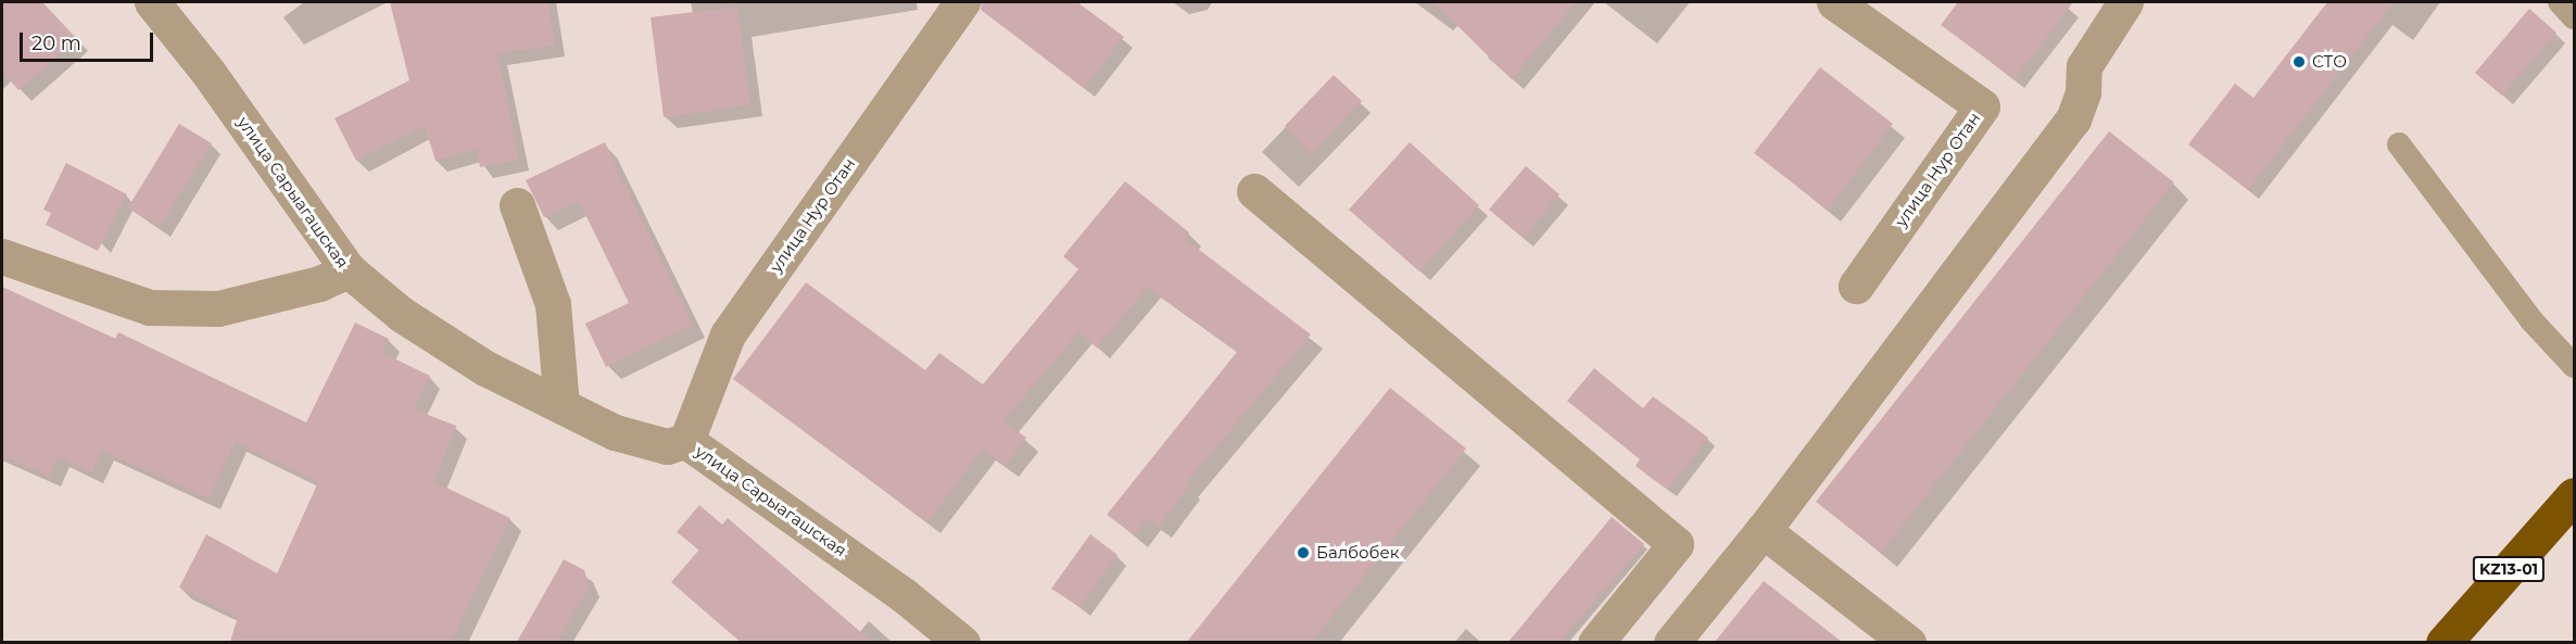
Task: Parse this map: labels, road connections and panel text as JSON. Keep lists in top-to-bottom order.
{
  "streets": {
    "highway": ["KZ13-01"],
    "street": ["улица Нур Отан", "улица Сарыагашская"]
  },
  "crossings": [
    ["улица Нур Отан", "улица Сарыагашская"]
  ],
  "places": ["СТО", "Балбобек"],
  "scale_bar": "20 m"
}
